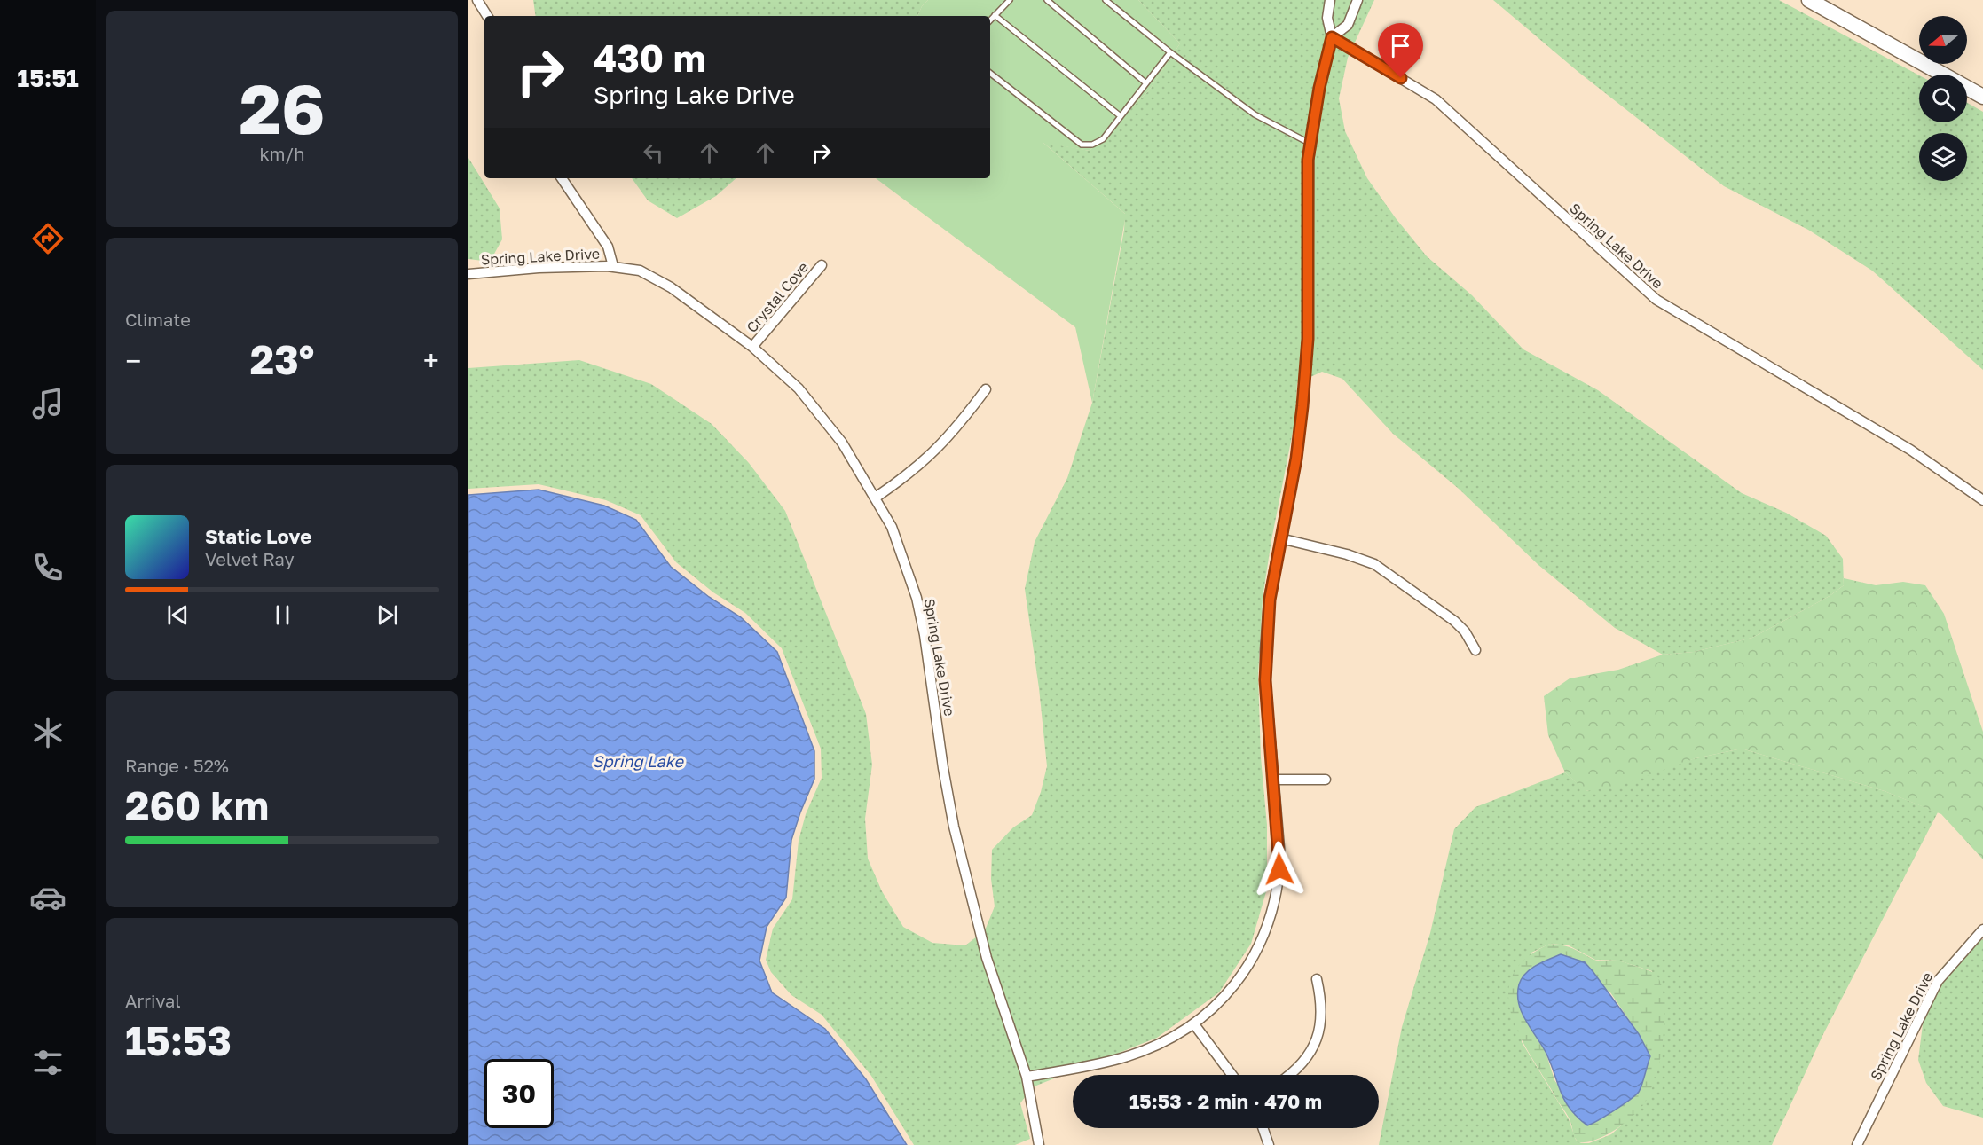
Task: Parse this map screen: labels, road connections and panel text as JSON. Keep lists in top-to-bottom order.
{
  "streets": {
    "street": ["Spring Lake Drive", "Crystal Cove"]
  },
  "crossings": [
    ["Spring Lake Drive", "Crystal Cove"]
  ],
  "water": ["Spring Lake"],
  "north": "left",
  "page": {
    "tabs": "15:51",
    "tile": [
      ["26", "km/h"],
      "Climate",
      ["Range · 52%", "260 km"],
      ["Arrival", "15:53"]
    ],
    "turn": ["430 m", "Spring Lake Drive"],
    "heat": ["−", "23°", "+"],
    "song": ["Static Love", "Velvet Ray"],
    "limit": "30",
    "trip": "15:53 · 2 min · 470 m"
  }
}
